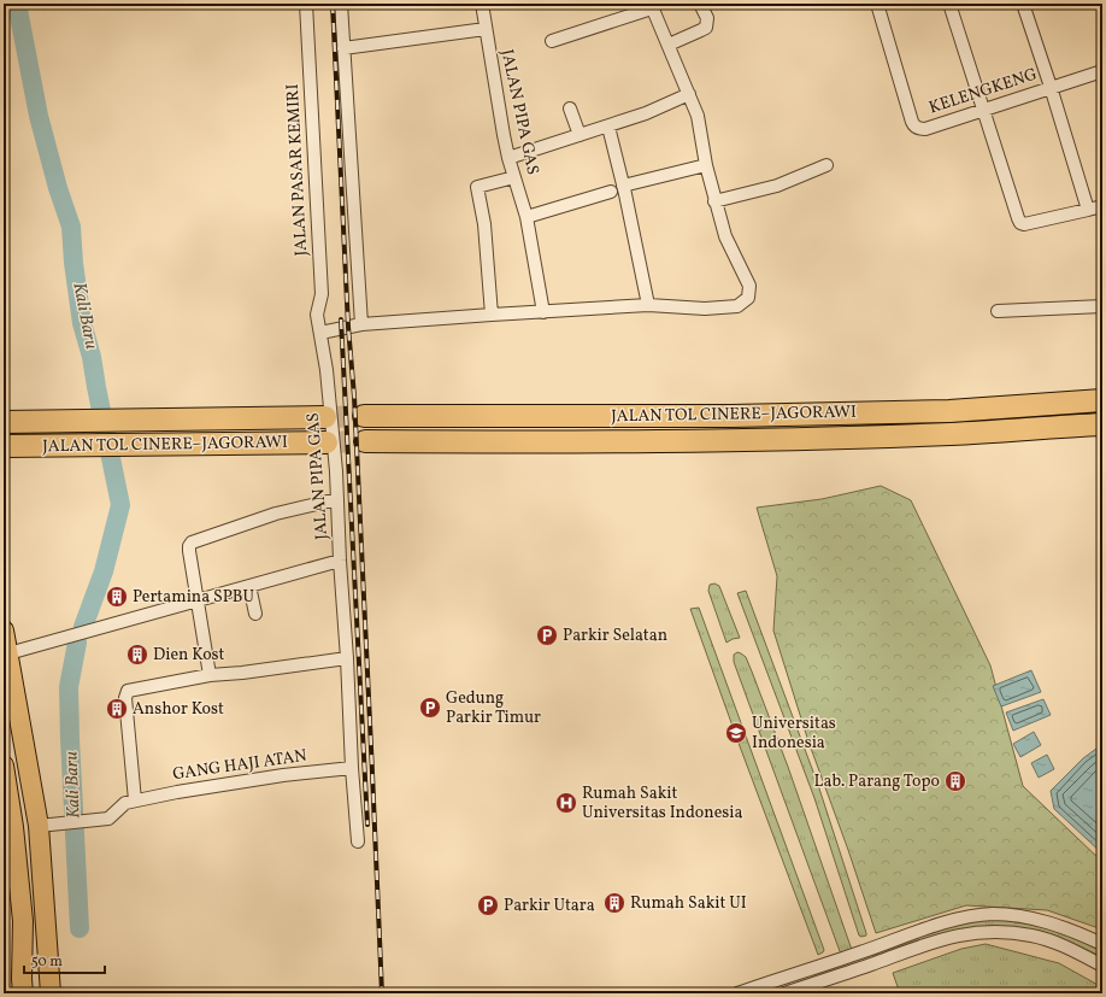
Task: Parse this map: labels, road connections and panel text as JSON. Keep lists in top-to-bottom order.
{
  "streets": {
    "highway": ["JALAN TOL CINERE–JAGORAWI"],
    "street": [
      "KELENGKENG",
      "JALAN PIPA GAS",
      "JALAN PASAR KEMIRI",
      "GANG HAJI ATAN"
    ]
  },
  "crossings": [
    ["JALAN PIPA GAS", "JALAN PASAR KEMIRI"],
    ["JALAN PIPA GAS", "GANG HAJI ATAN"]
  ],
  "water": ["Kali Baru"],
  "places": {
    "building": [
      "Pertamina SPBU",
      "Dien Kost",
      "Anshor Kost",
      "Lab. Parang Topo",
      "Rumah Sakit UI"
    ],
    "parking": ["Parkir Selatan", "Gedung Parkir Timur", "Parkir Utara"],
    "school or university": ["Universitas Indonesia"],
    "hospital": ["Rumah Sakit Universitas Indonesia"]
  },
  "scale_bar": "50 m"
}
